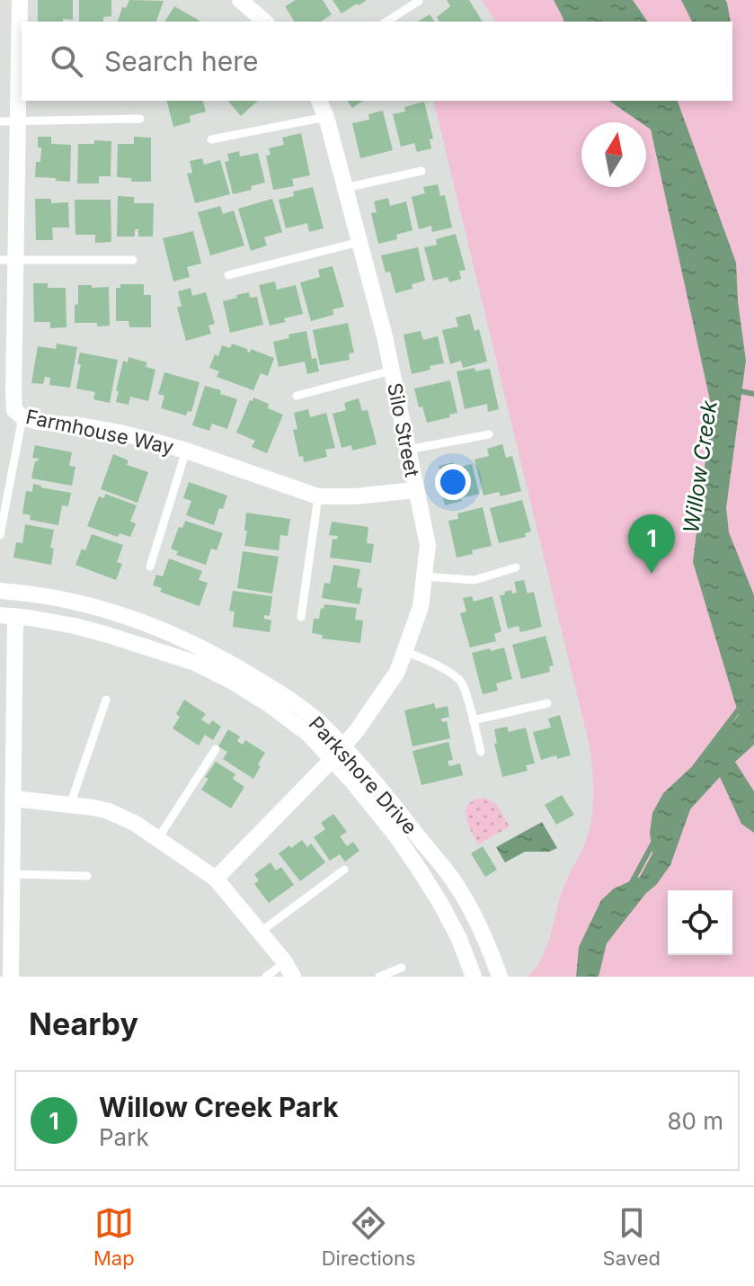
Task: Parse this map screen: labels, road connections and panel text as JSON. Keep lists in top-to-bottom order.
{
  "streets": {
    "street": ["Silo Street", "Farmhouse Way", "Parkshore Drive"]
  },
  "crossings": [
    ["Silo Street", "Farmhouse Way"],
    ["Silo Street", "Parkshore Drive"]
  ],
  "water": ["Willow Creek"],
  "north": "top",
  "page": {
    "search": "Search here",
    "pins": "1",
    "heading": "Nearby",
    "list": [
      {
        "mark": "1",
        "name": "Willow Creek Park",
        "note": "Park",
        "value": "80 m"
      }
    ],
    "nav": ["Map", "Directions", "Saved"]
  }
}
